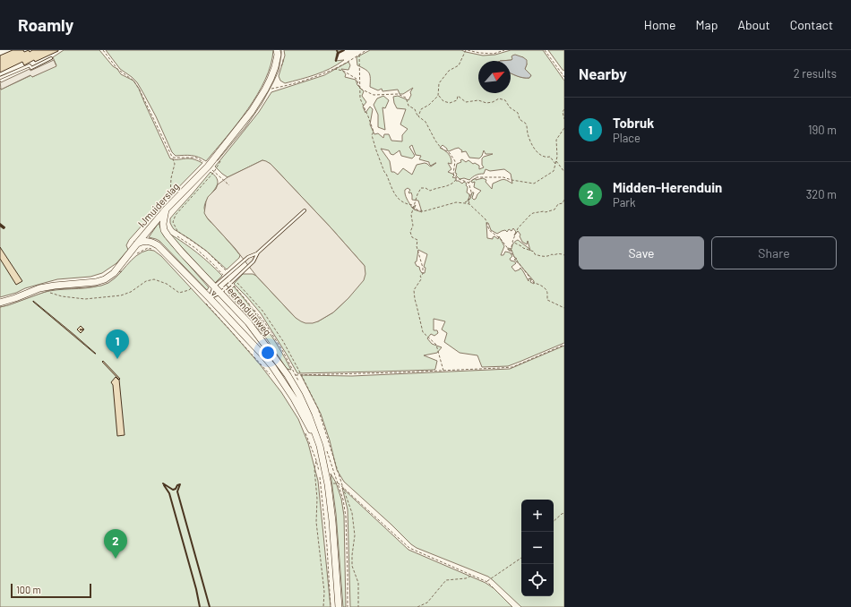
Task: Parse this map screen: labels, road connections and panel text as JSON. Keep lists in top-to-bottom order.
{
  "streets": {
    "street": ["IJmuiderslag", "Heerenduinweg"]
  },
  "crossings": [
    ["IJmuiderslag", "Heerenduinweg"]
  ],
  "scale_bar": "100 m",
  "north": "top right",
  "page": {
    "header": "Roamly",
    "nav": [
      "Home",
      "Map",
      "About",
      "Contact"
    ],
    "heading": ["Nearby", "2 results"],
    "list": [
      {
        "mark": "1",
        "name": "Tobruk",
        "note": "Place",
        "value": "190 m"
      },
      {
        "mark": "2",
        "name": "Midden-Herenduin",
        "note": "Park",
        "value": "320 m"
      }
    ],
    "buttons": ["Save", "Share"],
    "pins": ["1", "2"],
    "map_buttons": ["+", "−"],
    "scale": "100 m"
  }
}
